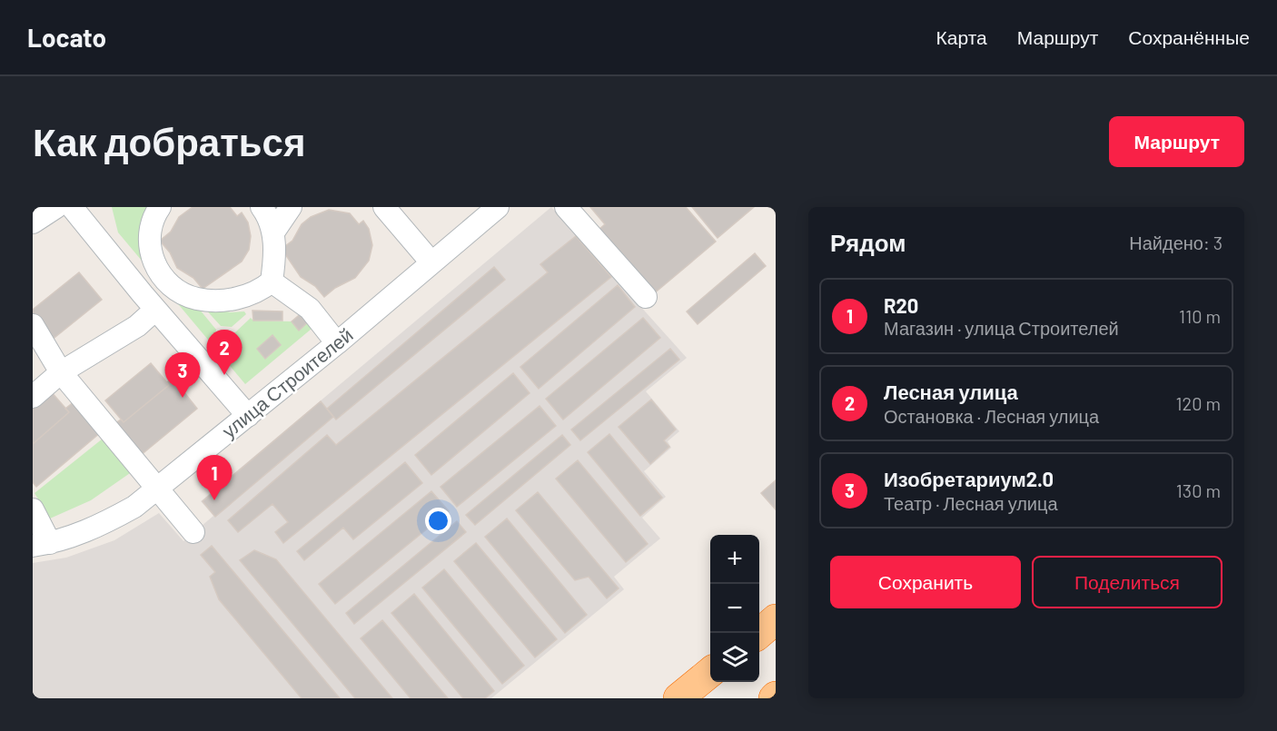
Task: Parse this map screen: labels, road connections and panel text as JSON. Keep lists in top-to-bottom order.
{
  "streets": {
    "street": ["улица Строителей"]
  },
  "page": {
    "header": "Locato",
    "nav": ["Карта", "Маршрут", "Сохранённые"],
    "buttons": [
      "Маршрут",
      ["Сохранить", "Поделиться"]
    ],
    "title": "Как добраться",
    "heading": ["Рядом", "Найдено: 3"],
    "list": [
      {
        "mark": "1",
        "name": "R20",
        "note": "Магазин · улица Строителей",
        "value": "110 m"
      },
      {
        "mark": "2",
        "name": "Лесная улица",
        "note": "Остановка · Лесная улица",
        "value": "120 m"
      },
      {
        "mark": "3",
        "name": "Изобретариум2.0",
        "note": "Театр · Лесная улица",
        "value": "130 m"
      }
    ],
    "pins": ["2", "3", "1"],
    "map_buttons": ["+", "−"]
  }
}
